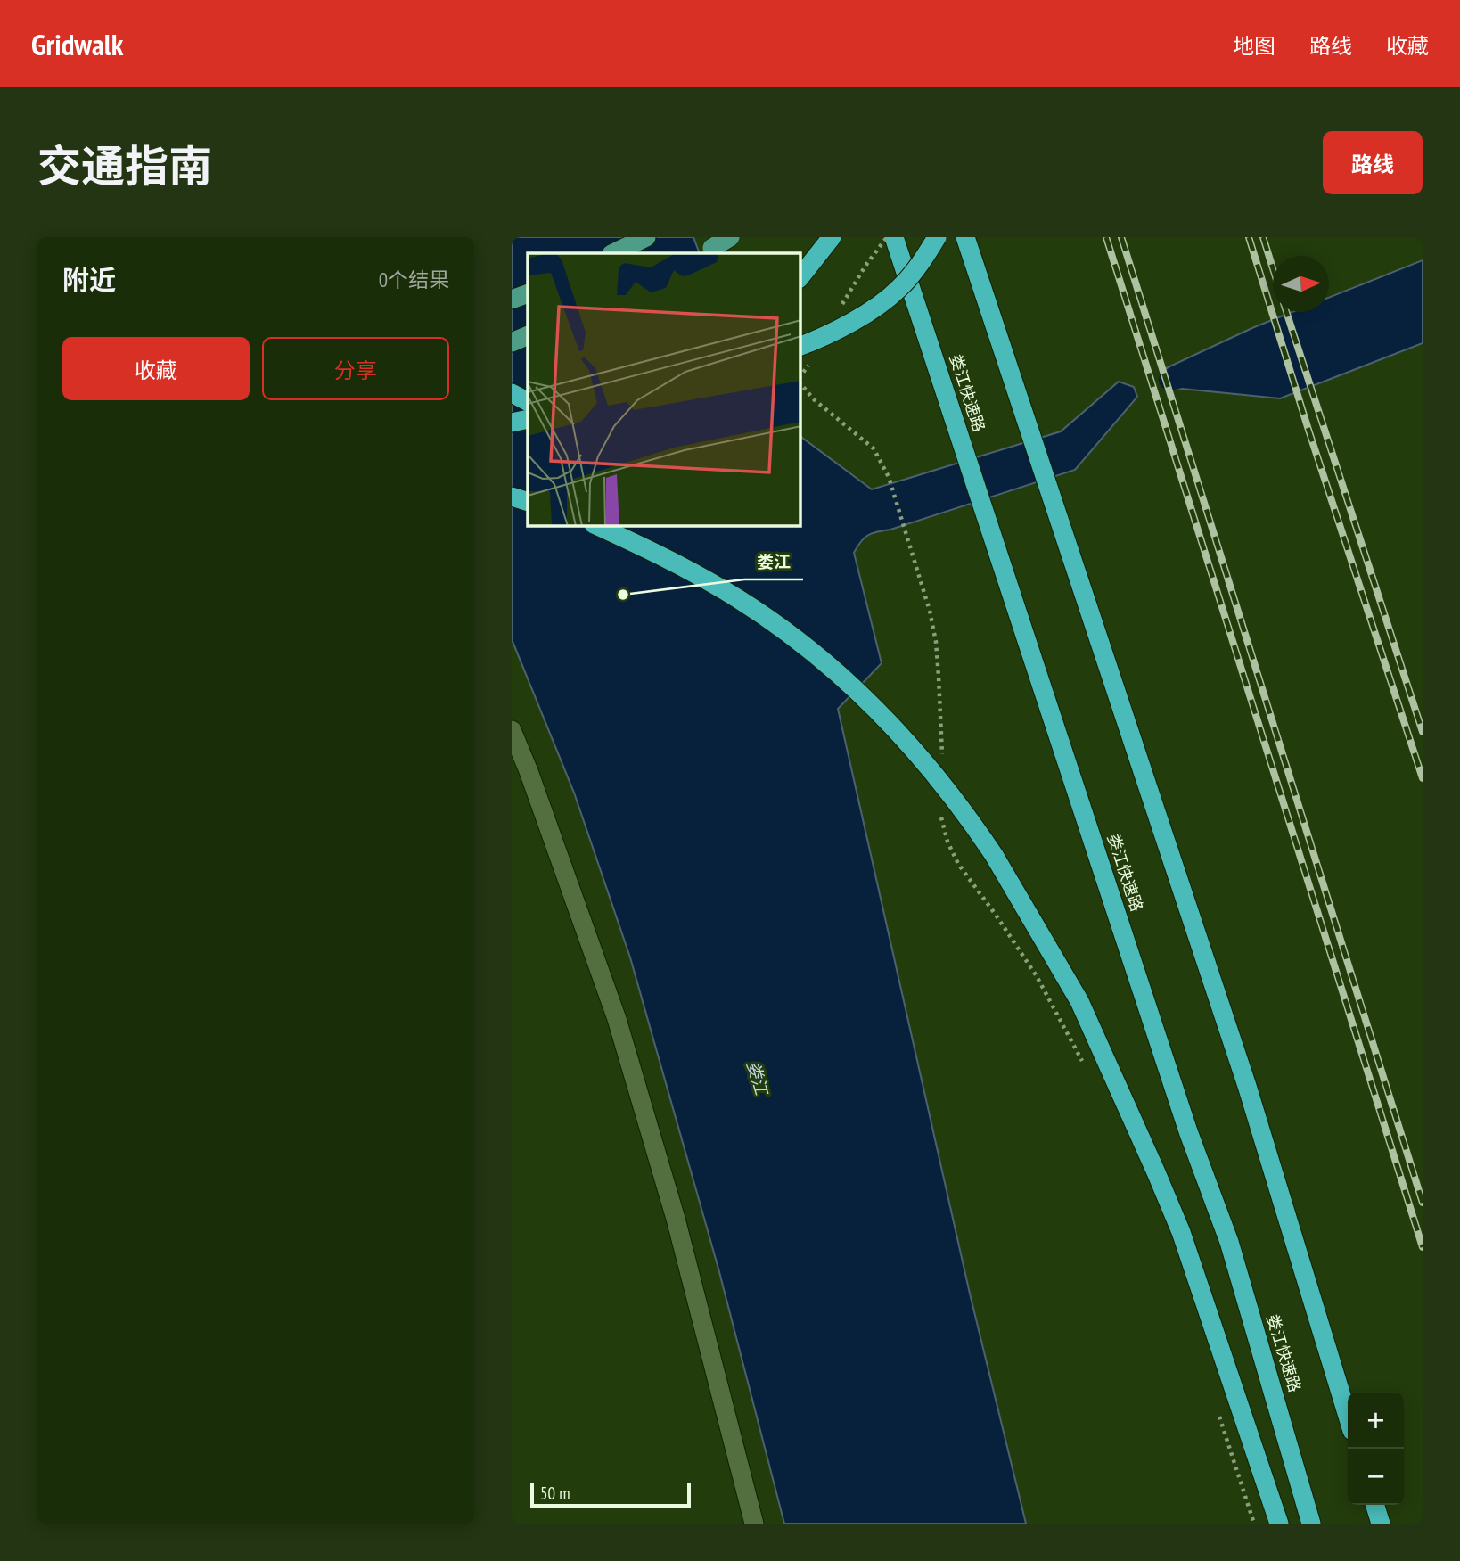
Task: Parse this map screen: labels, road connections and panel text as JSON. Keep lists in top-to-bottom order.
{
  "streets": {
    "highway": ["娄江快速路"]
  },
  "water": ["娄江"],
  "places": ["娄江"],
  "scale_bar": "50 m",
  "north": "right",
  "page": {
    "header": "Gridwalk",
    "nav": ["地图", "路线", "收藏"],
    "title": "交通指南",
    "buttons": [
      "路线",
      ["收藏", "分享"]
    ],
    "heading": ["附近", "0个结果"],
    "map_buttons": ["+", "−"],
    "scale": "50 m"
  }
}
